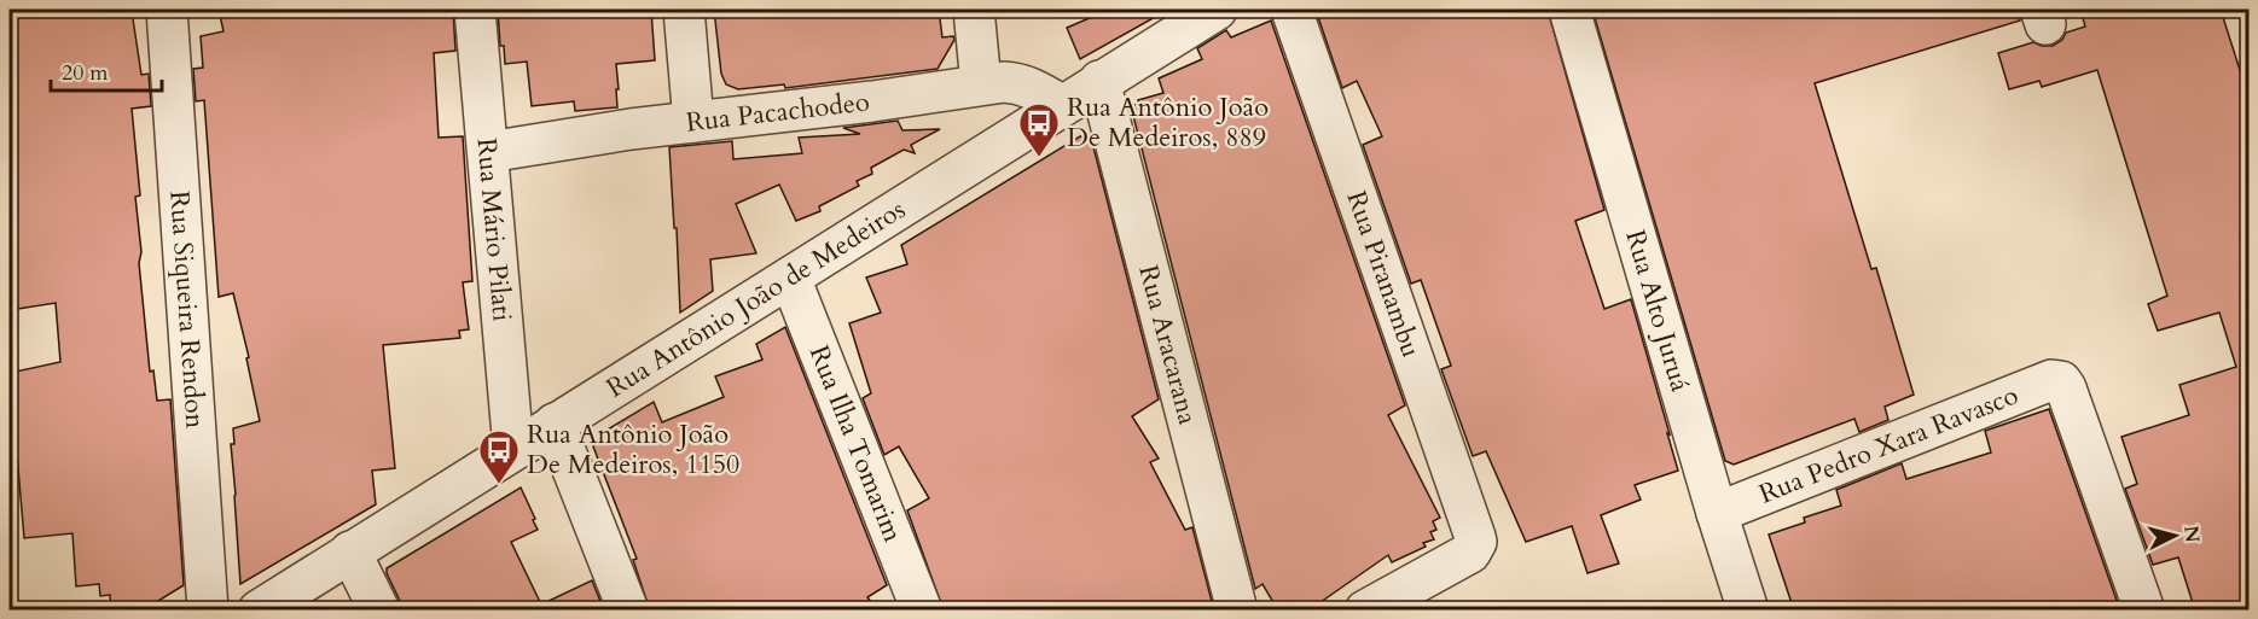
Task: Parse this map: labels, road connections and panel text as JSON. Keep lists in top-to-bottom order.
{
  "streets": {
    "street": [
      "Rua Pacachodeo",
      "Rua Mário Pilati",
      "Rua Piranambu",
      "Rua Antônio João de Medeiros",
      "Rua Siqueira Rendon",
      "Rua Alto Juruá",
      "Rua Aracarana",
      "Rua Ilha Tomarim",
      "Rua Pedro Xara Ravasco"
    ]
  },
  "crossings": [
    ["Rua Pacachodeo", "Rua Mário Pilati"],
    ["Rua Pacachodeo", "Rua Antônio João de Medeiros"],
    ["Rua Mário Pilati", "Rua Antônio João de Medeiros"],
    ["Rua Antônio João de Medeiros", "Rua Aracarana"],
    ["Rua Antônio João de Medeiros", "Rua Ilha Tomarim"],
    ["Rua Alto Juruá", "Rua Pedro Xara Ravasco"]
  ],
  "places": {
    "bus stop": ["Rua Antônio João De Medeiros, 889", "Rua Antônio João De Medeiros, 1150"]
  },
  "scale_bar": "20 m",
  "north": "right"
}
